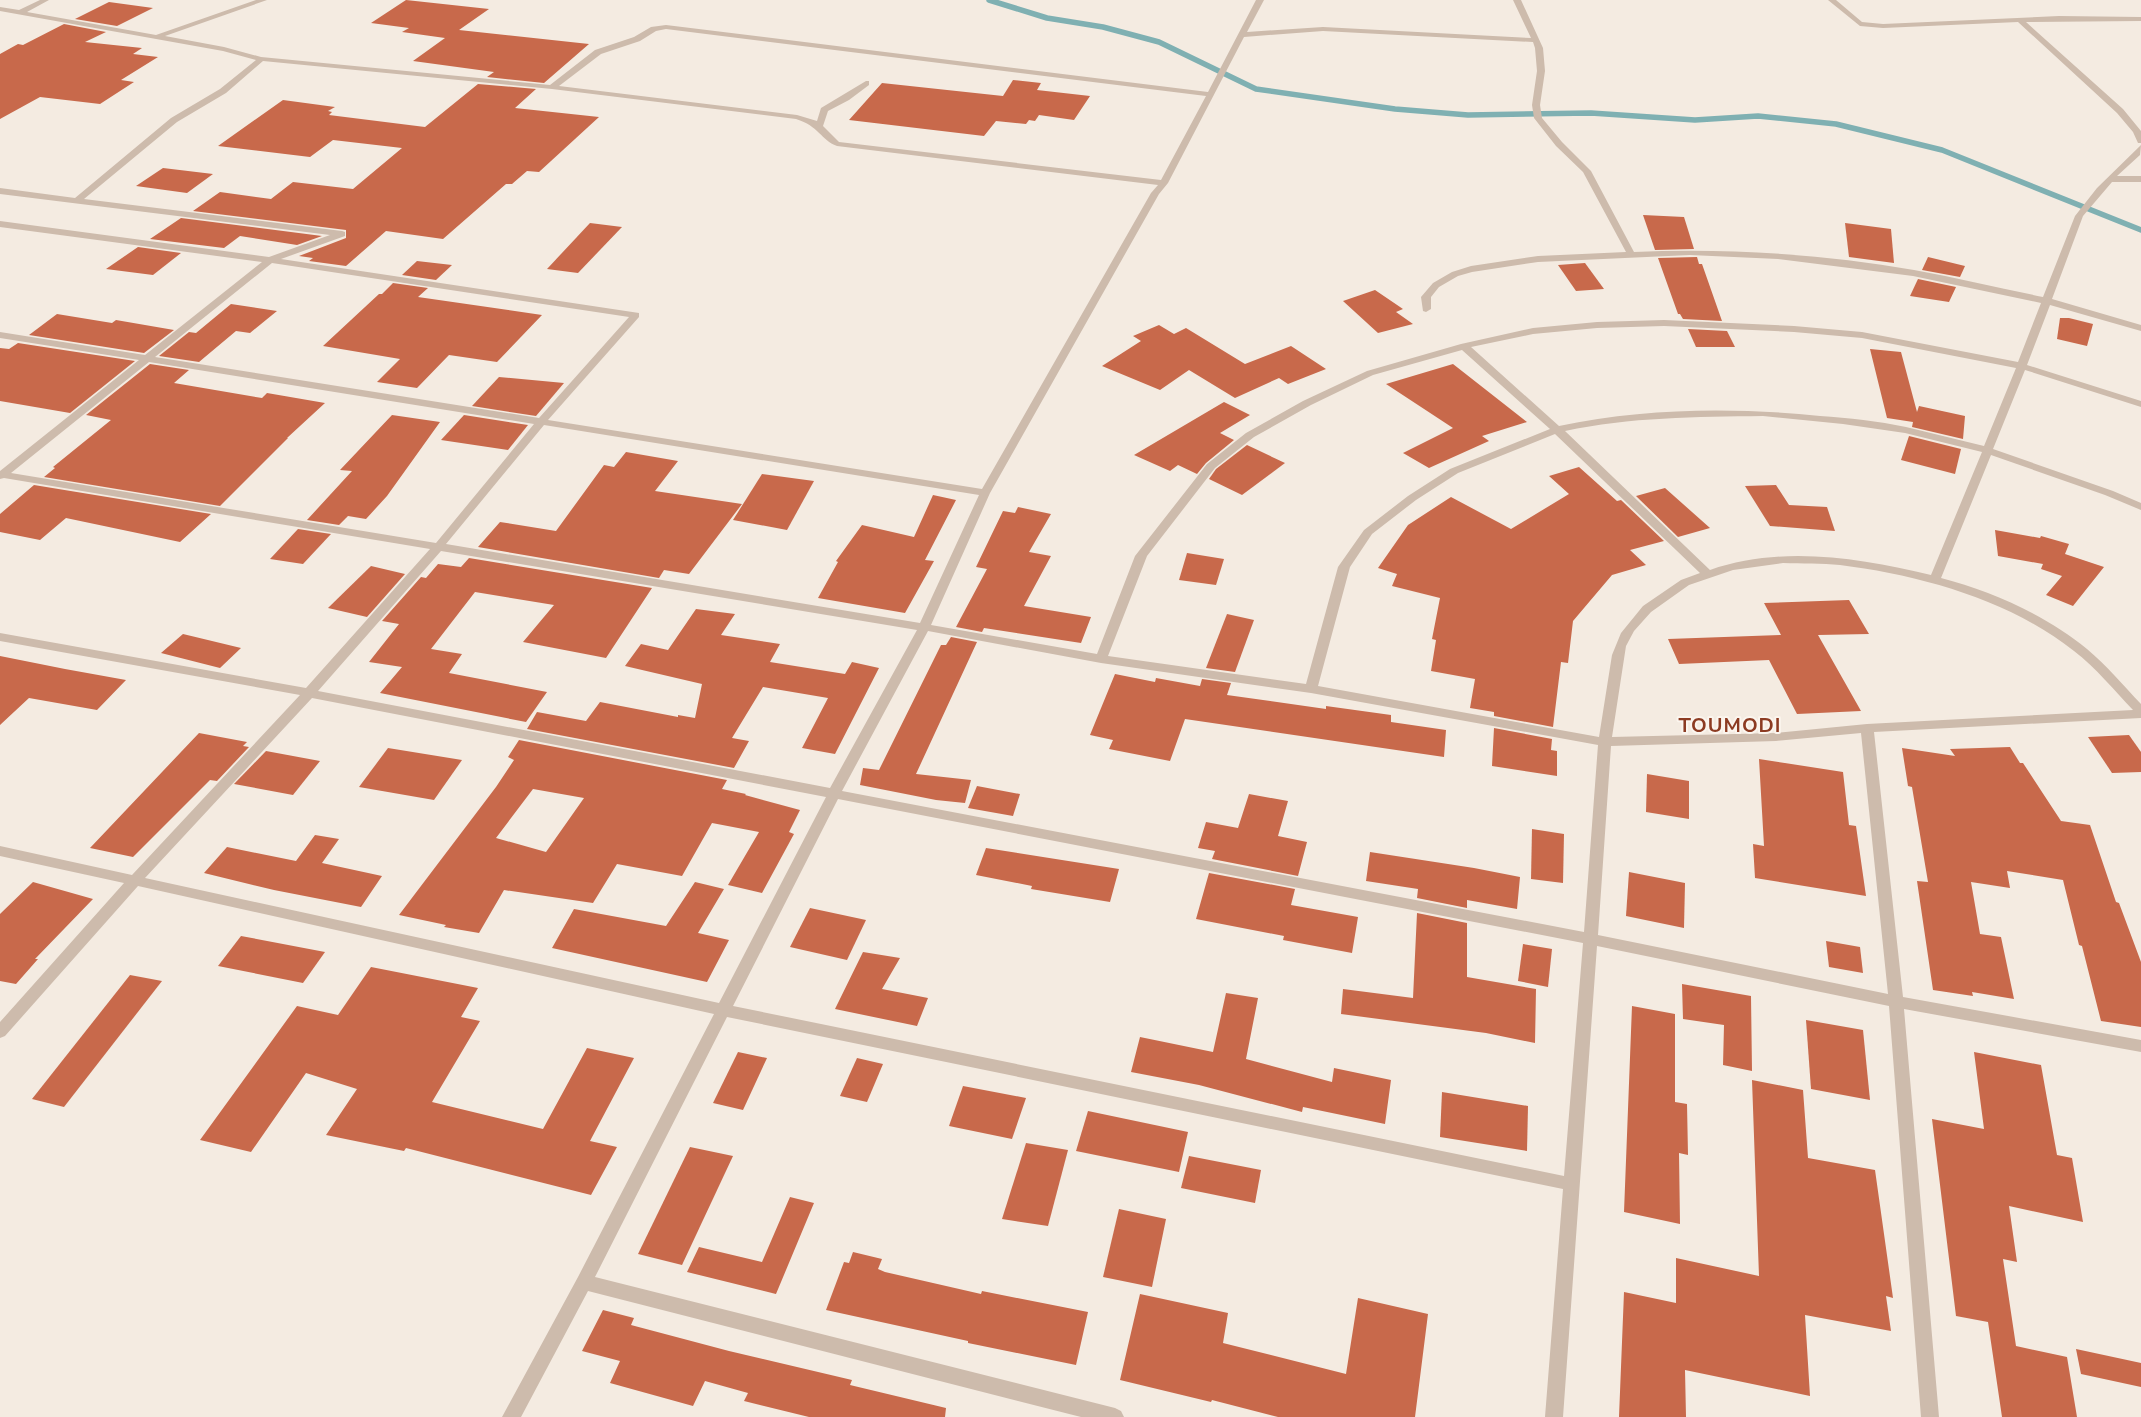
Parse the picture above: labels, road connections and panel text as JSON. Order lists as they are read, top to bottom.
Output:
{
  "districts": ["TOUMODI"]
}
